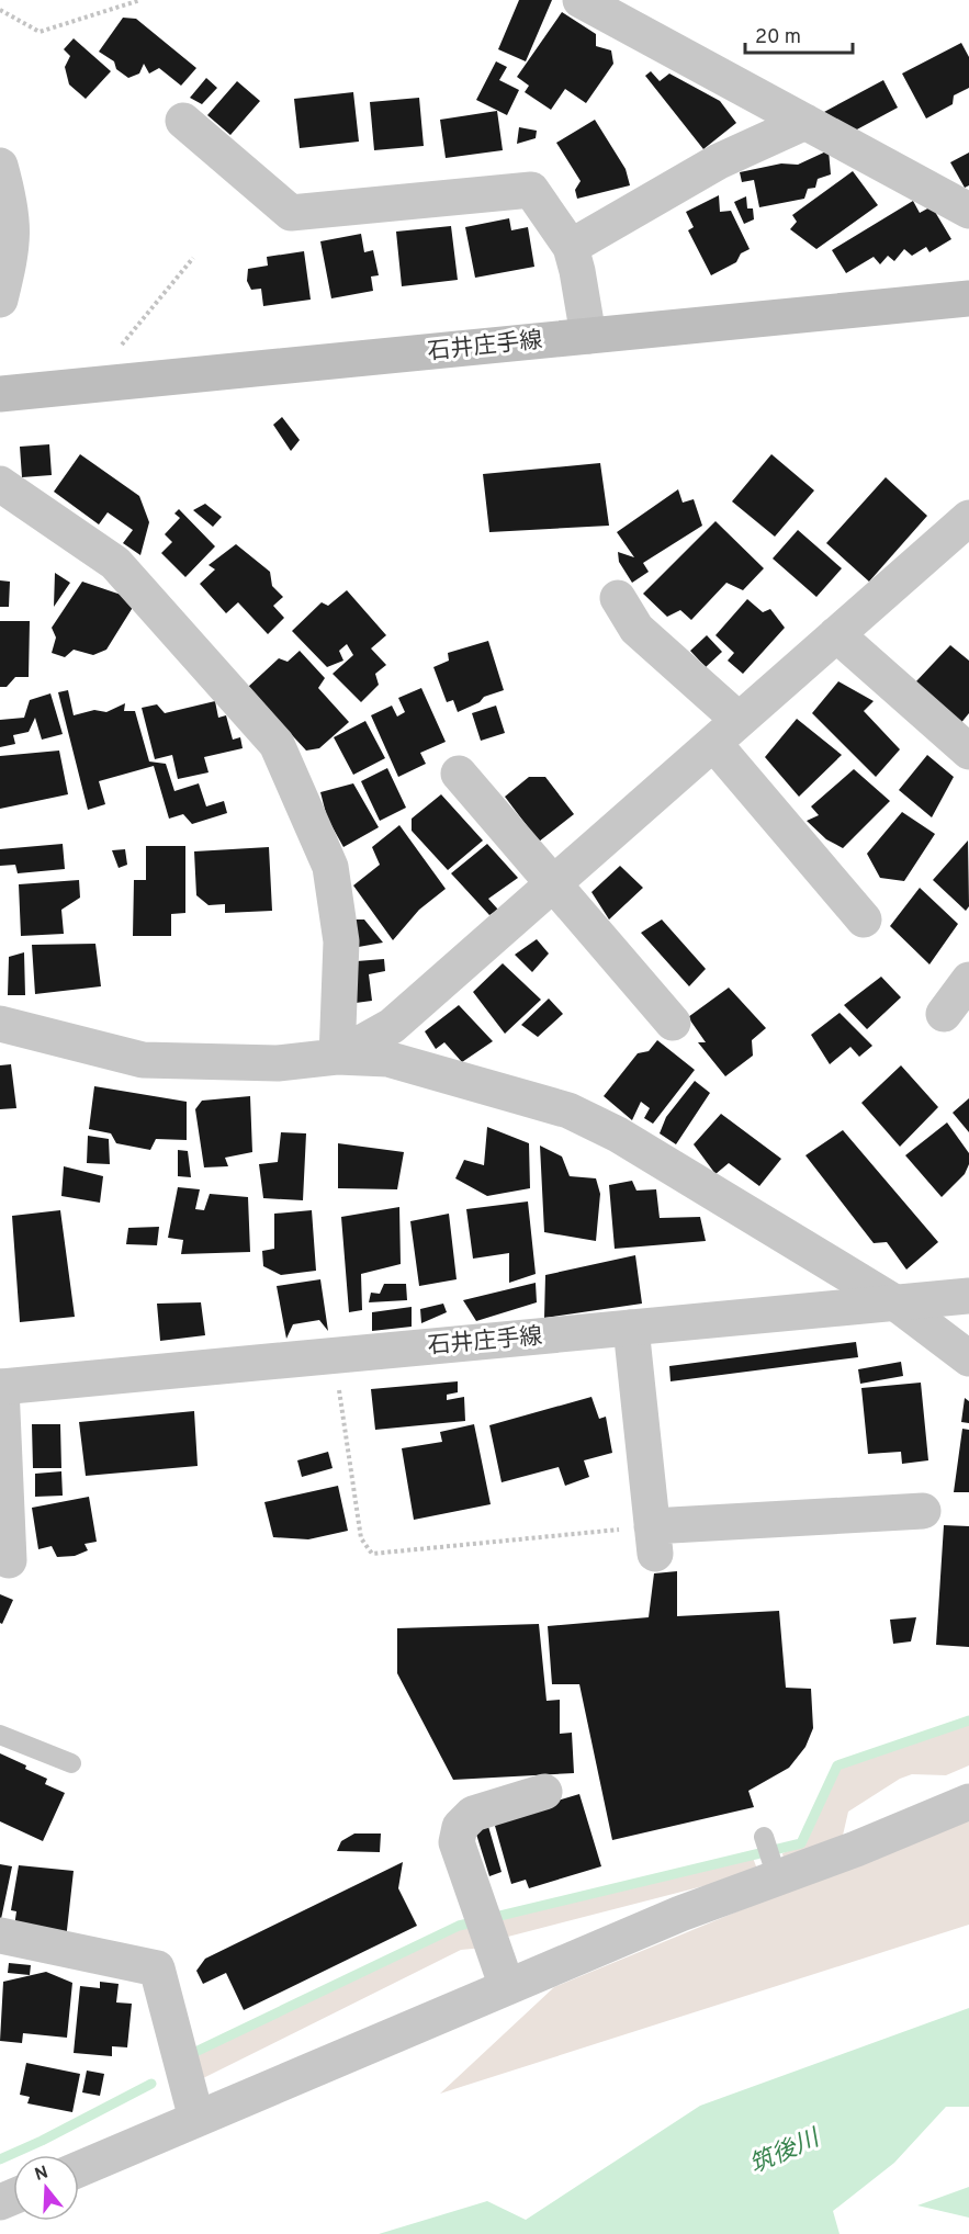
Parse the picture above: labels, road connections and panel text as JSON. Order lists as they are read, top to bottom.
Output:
{
  "streets": {
    "main road": ["石井庄手線"]
  },
  "water": ["筑後川"],
  "scale_bar": "20 m",
  "north": "top"
}
